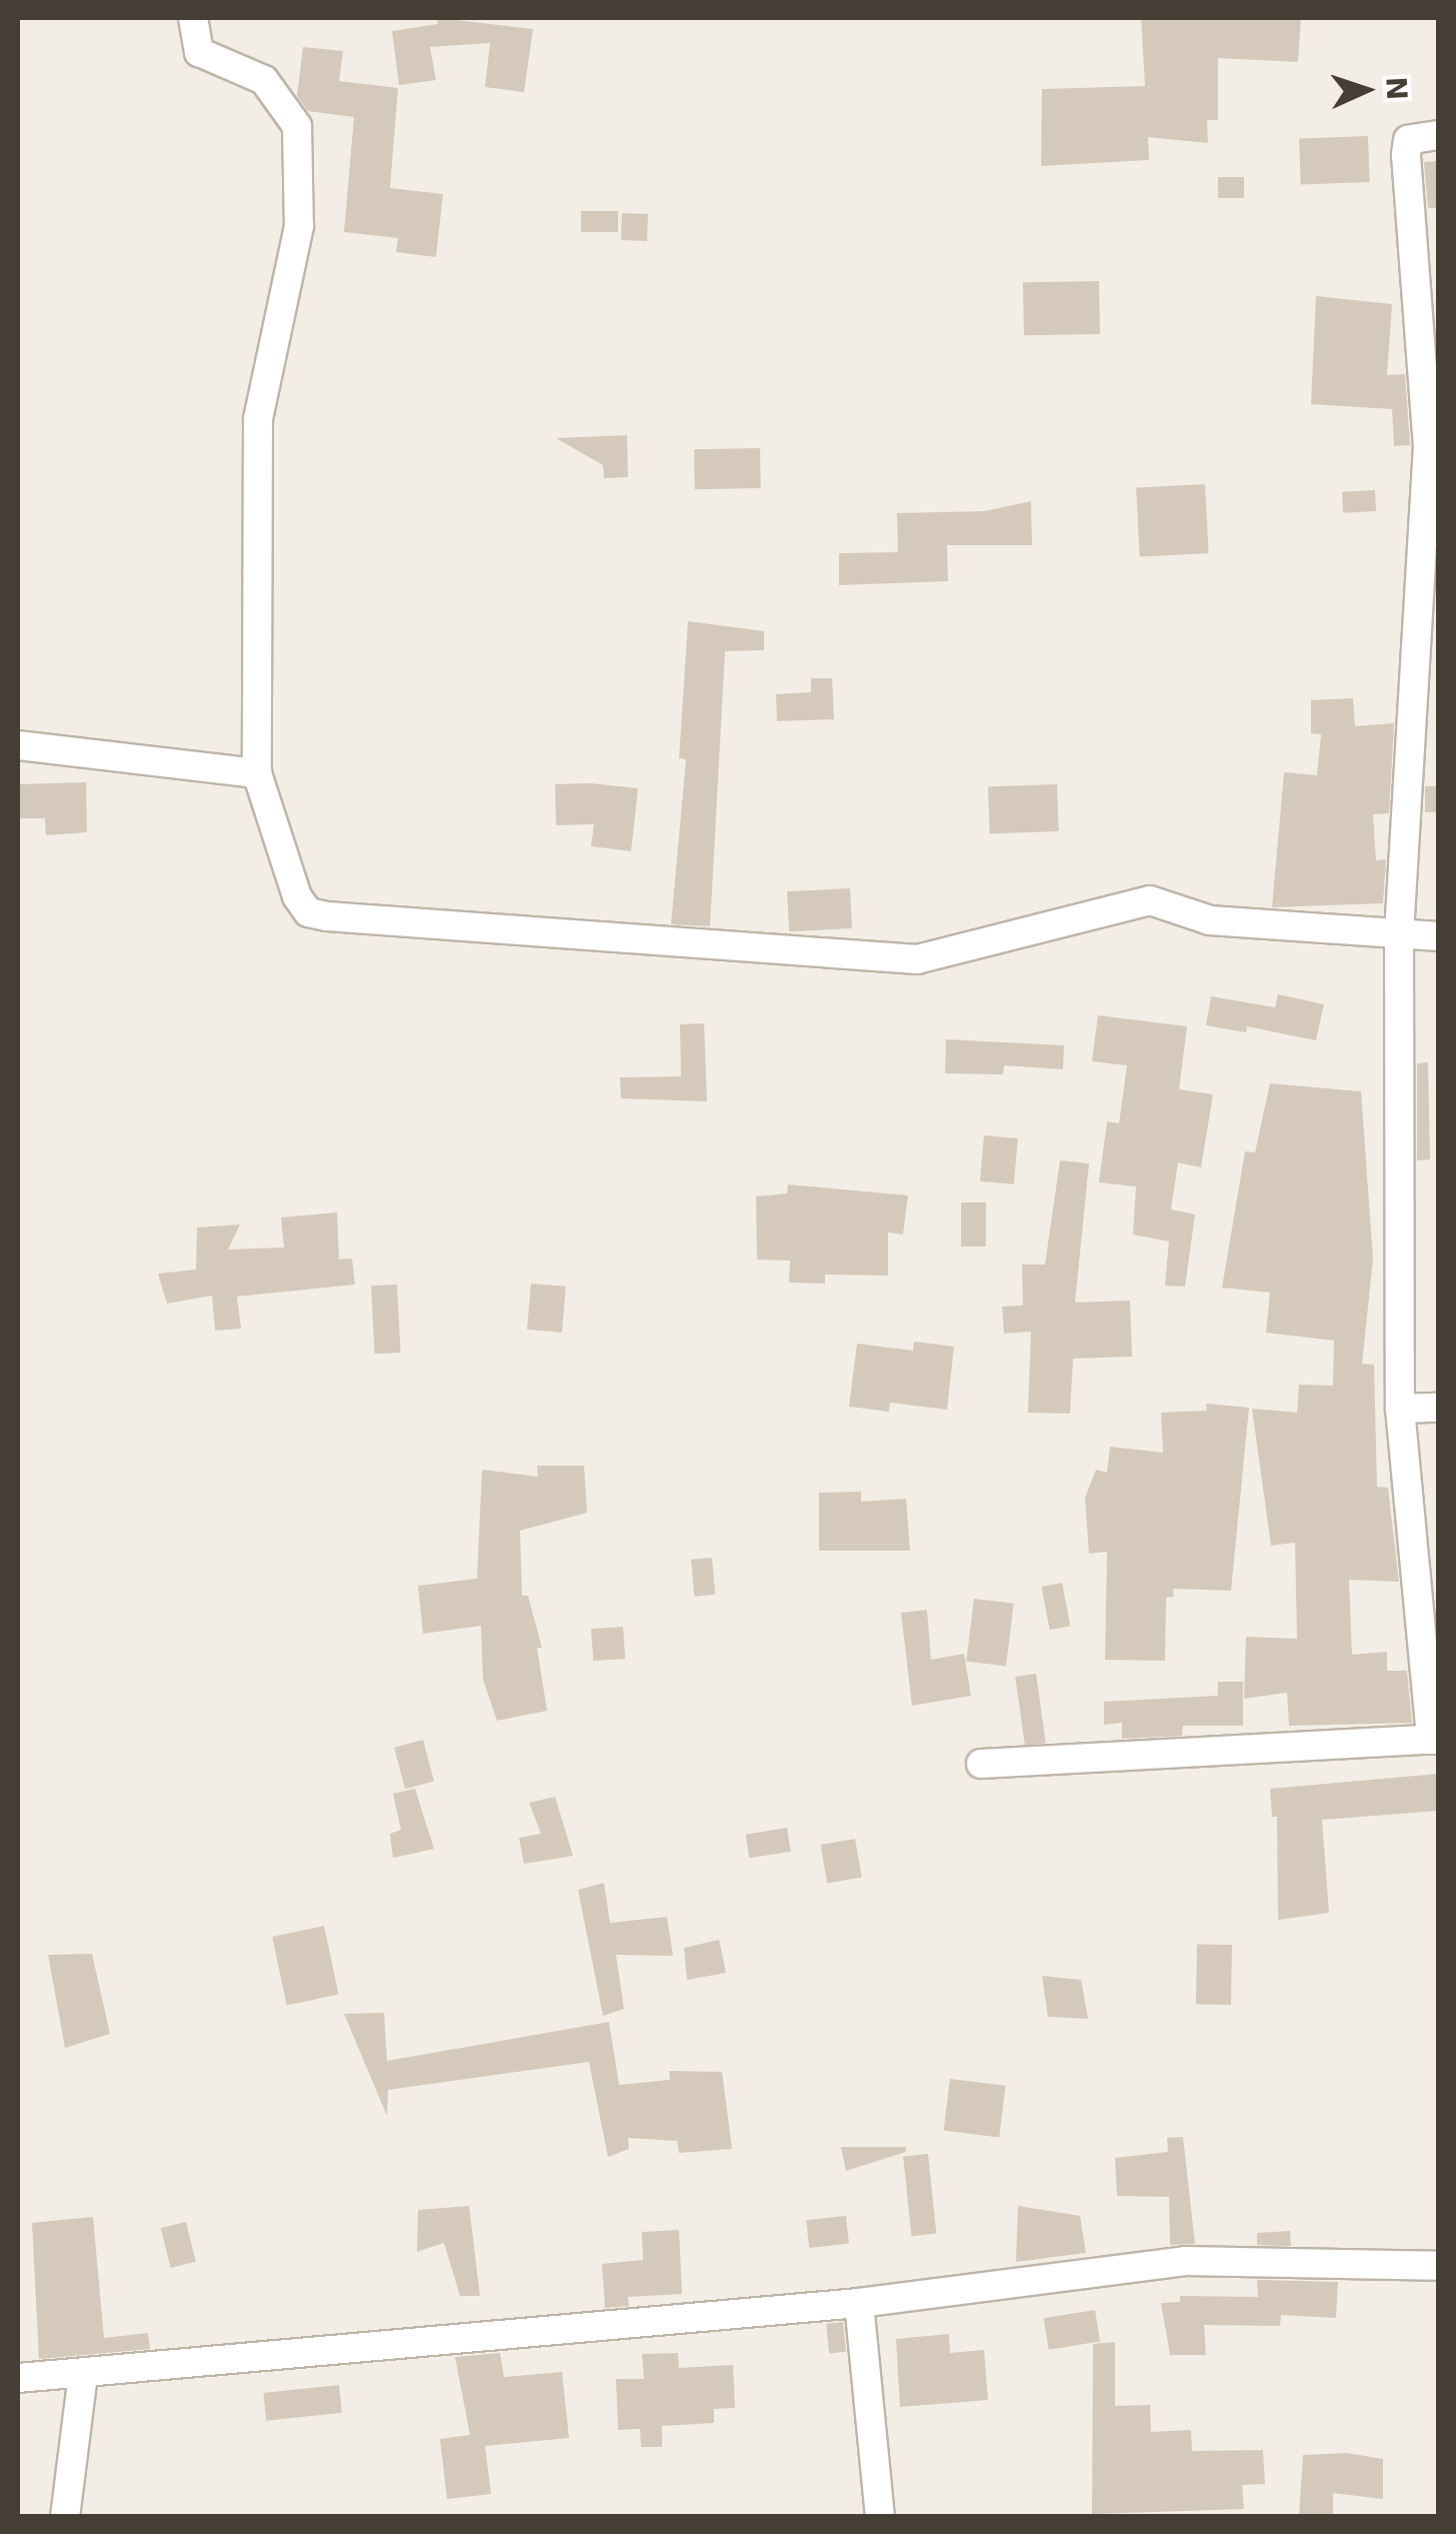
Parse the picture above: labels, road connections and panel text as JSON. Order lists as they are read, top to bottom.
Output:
{
  "north": "right"
}
